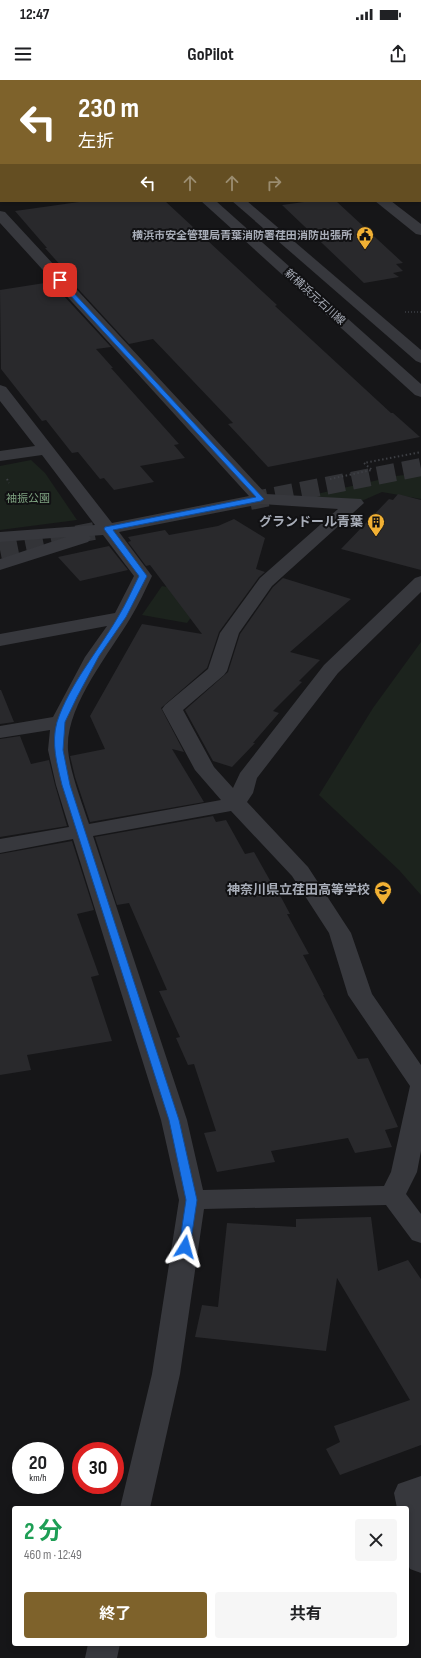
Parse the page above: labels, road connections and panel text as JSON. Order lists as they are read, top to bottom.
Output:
{
  "streets": {
    "street": ["新横浜元石川線"]
  },
  "parks": ["袖振公園"],
  "places": {
    "public building": ["横浜市安全管理局青葉消防署荏田消防出張所"],
    "building": ["グランドール青葉"],
    "school or university": ["神奈川県立荏田高等学校"]
  },
  "page": {
    "status": "12:47",
    "header": "GoPilot",
    "turn": ["230 m", "左折"],
    "speed": "20 km/h",
    "limit": "30",
    "heading": ["2 分", "460 m · 12:49"],
    "buttons": ["終了", "共有"]
  }
}
